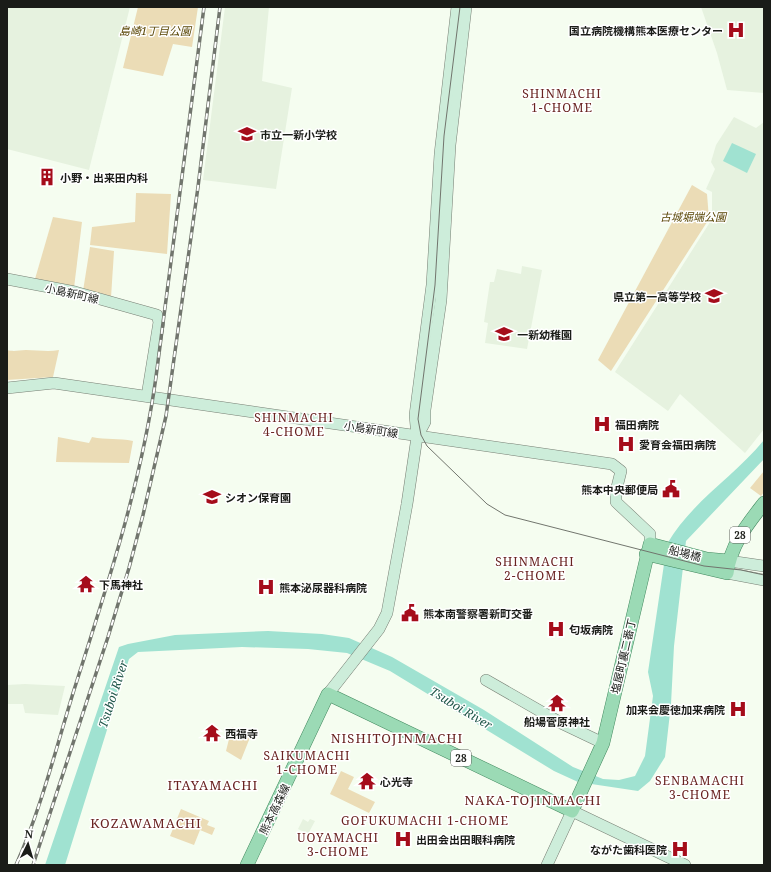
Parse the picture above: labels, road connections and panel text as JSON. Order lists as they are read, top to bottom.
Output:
{
  "streets": {
    "main road": [
      "28",
      "船場橋",
      "塩屋町裏二番丁",
      "熊本高森線"
    ],
    "street": ["小島新町線"]
  },
  "crossings": [
    ["小島新町線", "船場橋"],
    ["小島新町線", "塩屋町裏二番丁"],
    ["28", "船場橋"],
    ["28", "塩屋町裏二番丁"],
    ["28", "熊本高森線"],
    ["船場橋", "塩屋町裏二番丁"]
  ],
  "districts": [
    "SHINMACHI 1-CHOME",
    "SHINMACHI 4-CHOME",
    "SHINMACHI 2-CHOME",
    "NISHITOJINMACHI",
    "SAIKUMACHI 1-CHOME",
    "SENBAMACHI 3-CHOME",
    "ITAYAMACHI",
    "NAKA-TOJINMACHI",
    "GOFUKUMACHI 1-CHOME",
    "KOZAWAMACHI",
    "UOYAMACHI 3-CHOME"
  ],
  "water": ["Tsuboi River"],
  "parks": ["島崎1丁目公園", "古城堀端公園"],
  "places": {
    "hospital": [
      "国立病院機構熊本医療センター",
      "福田病院",
      "愛育会福田病院",
      "熊本泌尿器科病院",
      "匂坂病院",
      "加来会慶徳加来病院",
      "出田会出田眼科病院",
      "ながた歯科医院"
    ],
    "school or university": [
      "市立一新小学校",
      "県立第一高等学校",
      "一新幼稚園",
      "シオン保育園"
    ],
    "building": ["小野・出来田内科"],
    "public building": ["熊本中央郵便局", "熊本南警察署新町交番"],
    "temple": [
      "下馬神社",
      "船場菅原神社",
      "西福寺",
      "心光寺"
    ]
  },
  "north": "top"
}
